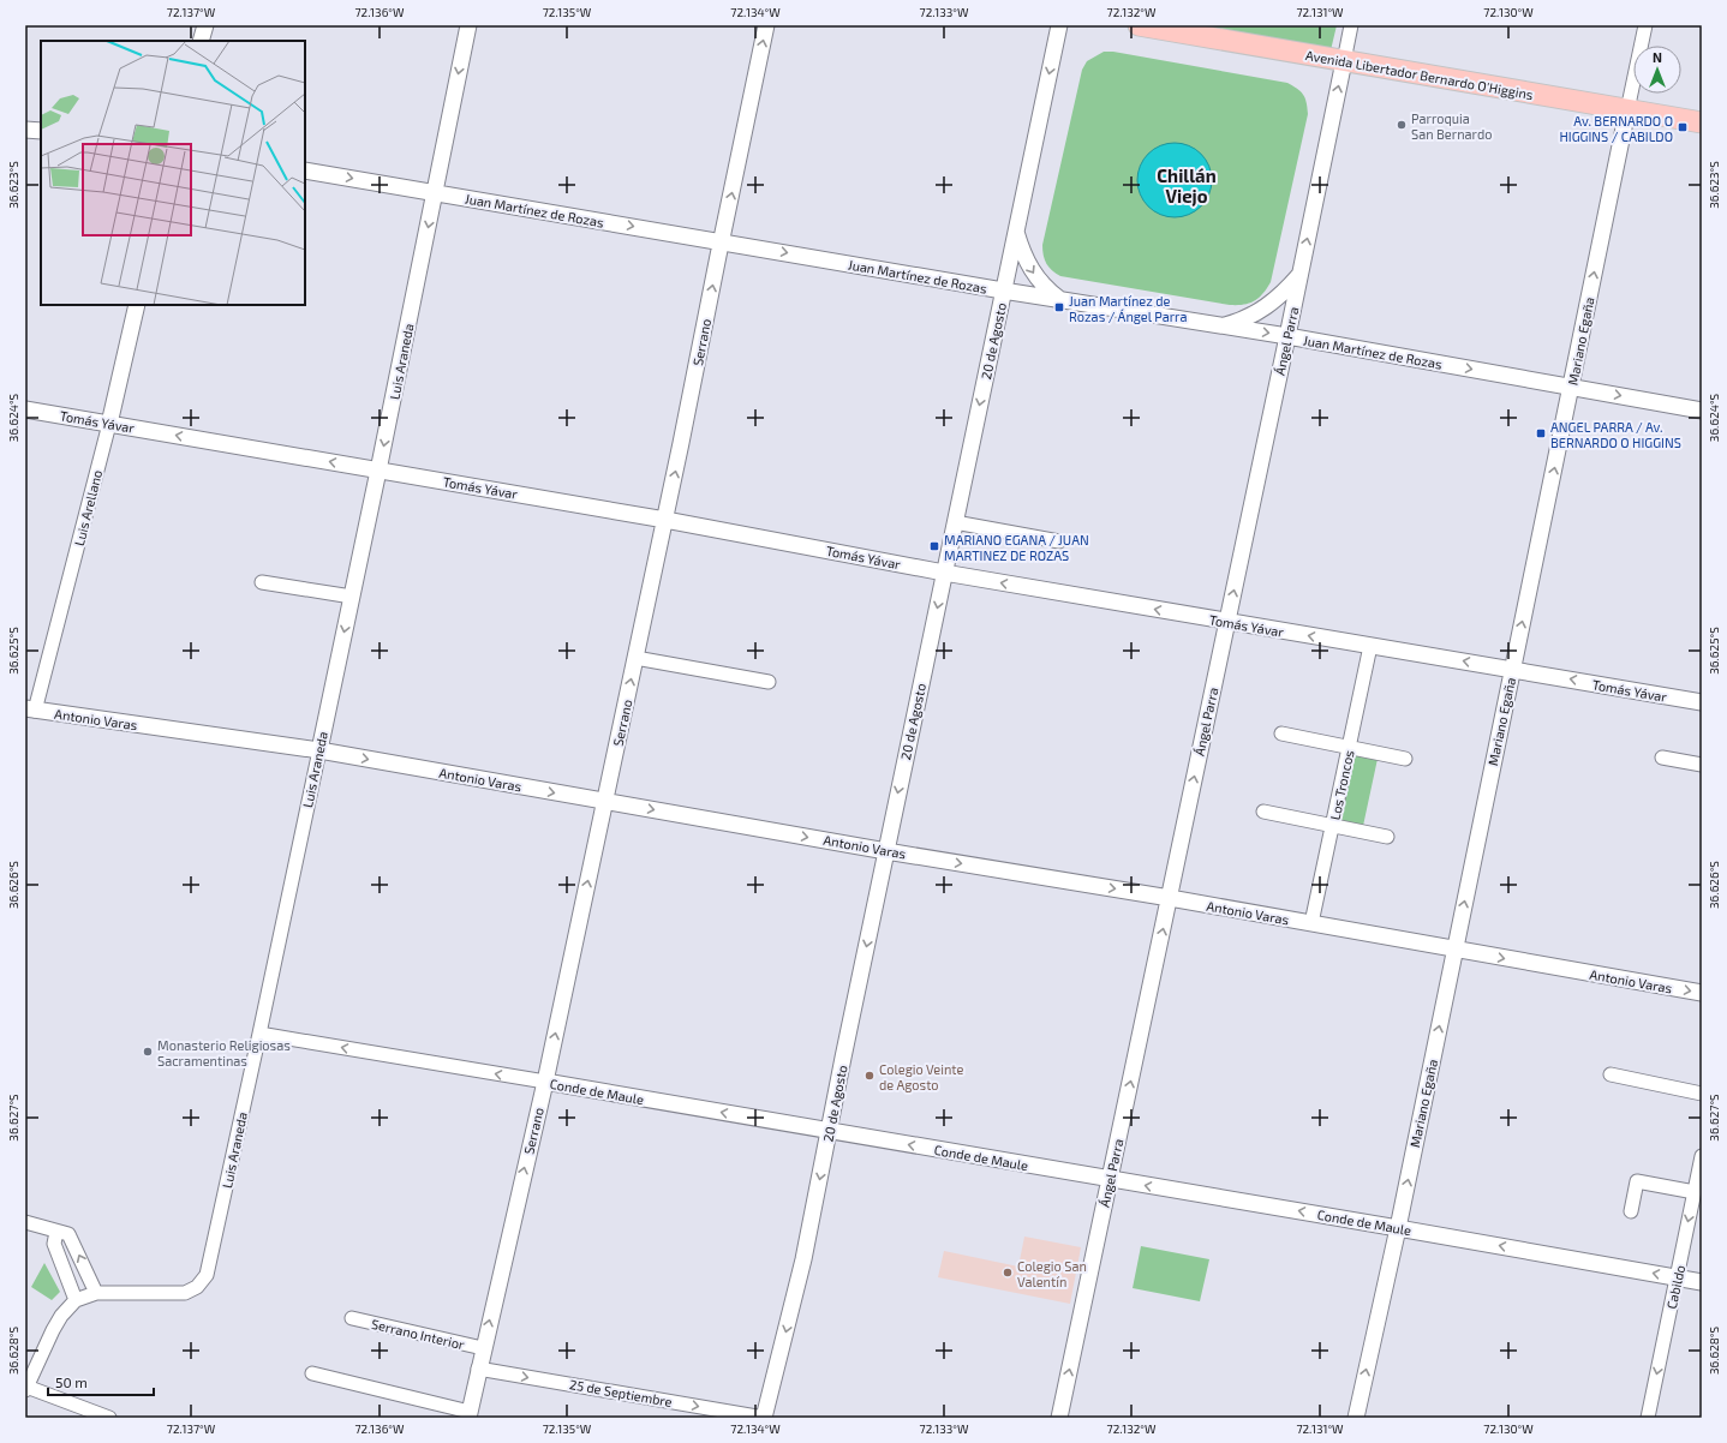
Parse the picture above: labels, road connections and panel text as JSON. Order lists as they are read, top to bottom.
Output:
{
  "streets": {
    "main road": ["Avenida Libertador Bernardo O'Higgins"],
    "street": [
      "Juan Martínez de Rozas",
      "20 de Agosto",
      "Ángel Parra",
      "Mariano Egaña",
      "Serrano",
      "Luis Araneda",
      "Tomás Yávar",
      "Luis Arellano",
      "Antonio Varas",
      "Los Troncos",
      "Conde de Maule",
      "Cabildo",
      "Serrano Interior",
      "25 de Septiembre"
    ]
  },
  "crossings": [
    ["Avenida Libertador Bernardo O'Higgins", "Ángel Parra"],
    ["Avenida Libertador Bernardo O'Higgins", "Mariano Egaña"],
    ["Juan Martínez de Rozas", "20 de Agosto"],
    ["Juan Martínez de Rozas", "Ángel Parra"],
    ["Juan Martínez de Rozas", "Mariano Egaña"],
    ["Juan Martínez de Rozas", "Serrano"],
    ["Juan Martínez de Rozas", "Luis Araneda"],
    ["20 de Agosto", "Tomás Yávar"],
    ["20 de Agosto", "Antonio Varas"],
    ["20 de Agosto", "Conde de Maule"],
    ["20 de Agosto", "25 de Septiembre"],
    ["Ángel Parra", "Tomás Yávar"],
    ["Ángel Parra", "Antonio Varas"],
    ["Ángel Parra", "Conde de Maule"],
    ["Mariano Egaña", "Tomás Yávar"],
    ["Mariano Egaña", "Antonio Varas"],
    ["Mariano Egaña", "Conde de Maule"],
    ["Serrano", "Tomás Yávar"],
    ["Serrano", "Antonio Varas"],
    ["Serrano", "Conde de Maule"],
    ["Serrano", "Serrano Interior"],
    ["Serrano", "25 de Septiembre"],
    ["Luis Araneda", "Tomás Yávar"],
    ["Luis Araneda", "Antonio Varas"],
    ["Luis Araneda", "Conde de Maule"],
    ["Tomás Yávar", "Luis Arellano"],
    ["Tomás Yávar", "Los Troncos"],
    ["Luis Arellano", "Antonio Varas"],
    ["Antonio Varas", "Los Troncos"],
    ["Conde de Maule", "Cabildo"]
  ],
  "one_way": [
    "Juan Martínez de Rozas",
    "20 de Agosto",
    "Ángel Parra",
    "Mariano Egaña",
    "Serrano",
    "Luis Araneda",
    "Antonio Varas",
    "Conde de Maule",
    "Cabildo",
    "25 de Septiembre"
  ],
  "districts": ["Chillán Viejo"],
  "places": {
    "other": [
      "Parroquia San Bernardo",
      "Monasterio Religiosas Sacramentinas",
      "Colegio Veinte de Agosto",
      "Colegio San Valentín"
    ],
    "transit": [
      "Av. BERNARDO O HIGGINS / CABILDO",
      "Juan Martínez de Rozas / Ángel Parra",
      "ANGEL PARRA / Av. BERNARDO O HIGGINS",
      "MARIANO EGANA / JUAN MARTINEZ DE ROZAS"
    ]
  },
  "scale_bar": "50 m",
  "north": "top",
  "coordinates": [
    "72.137°W",
    "72.136°W",
    "72.135°W",
    "72.134°W",
    "72.133°W",
    "72.132°W",
    "72.131°W",
    "72.130°W",
    "36.623°S",
    "36.624°S",
    "36.625°S",
    "36.626°S",
    "36.627°S",
    "36.628°S"
  ]
}
